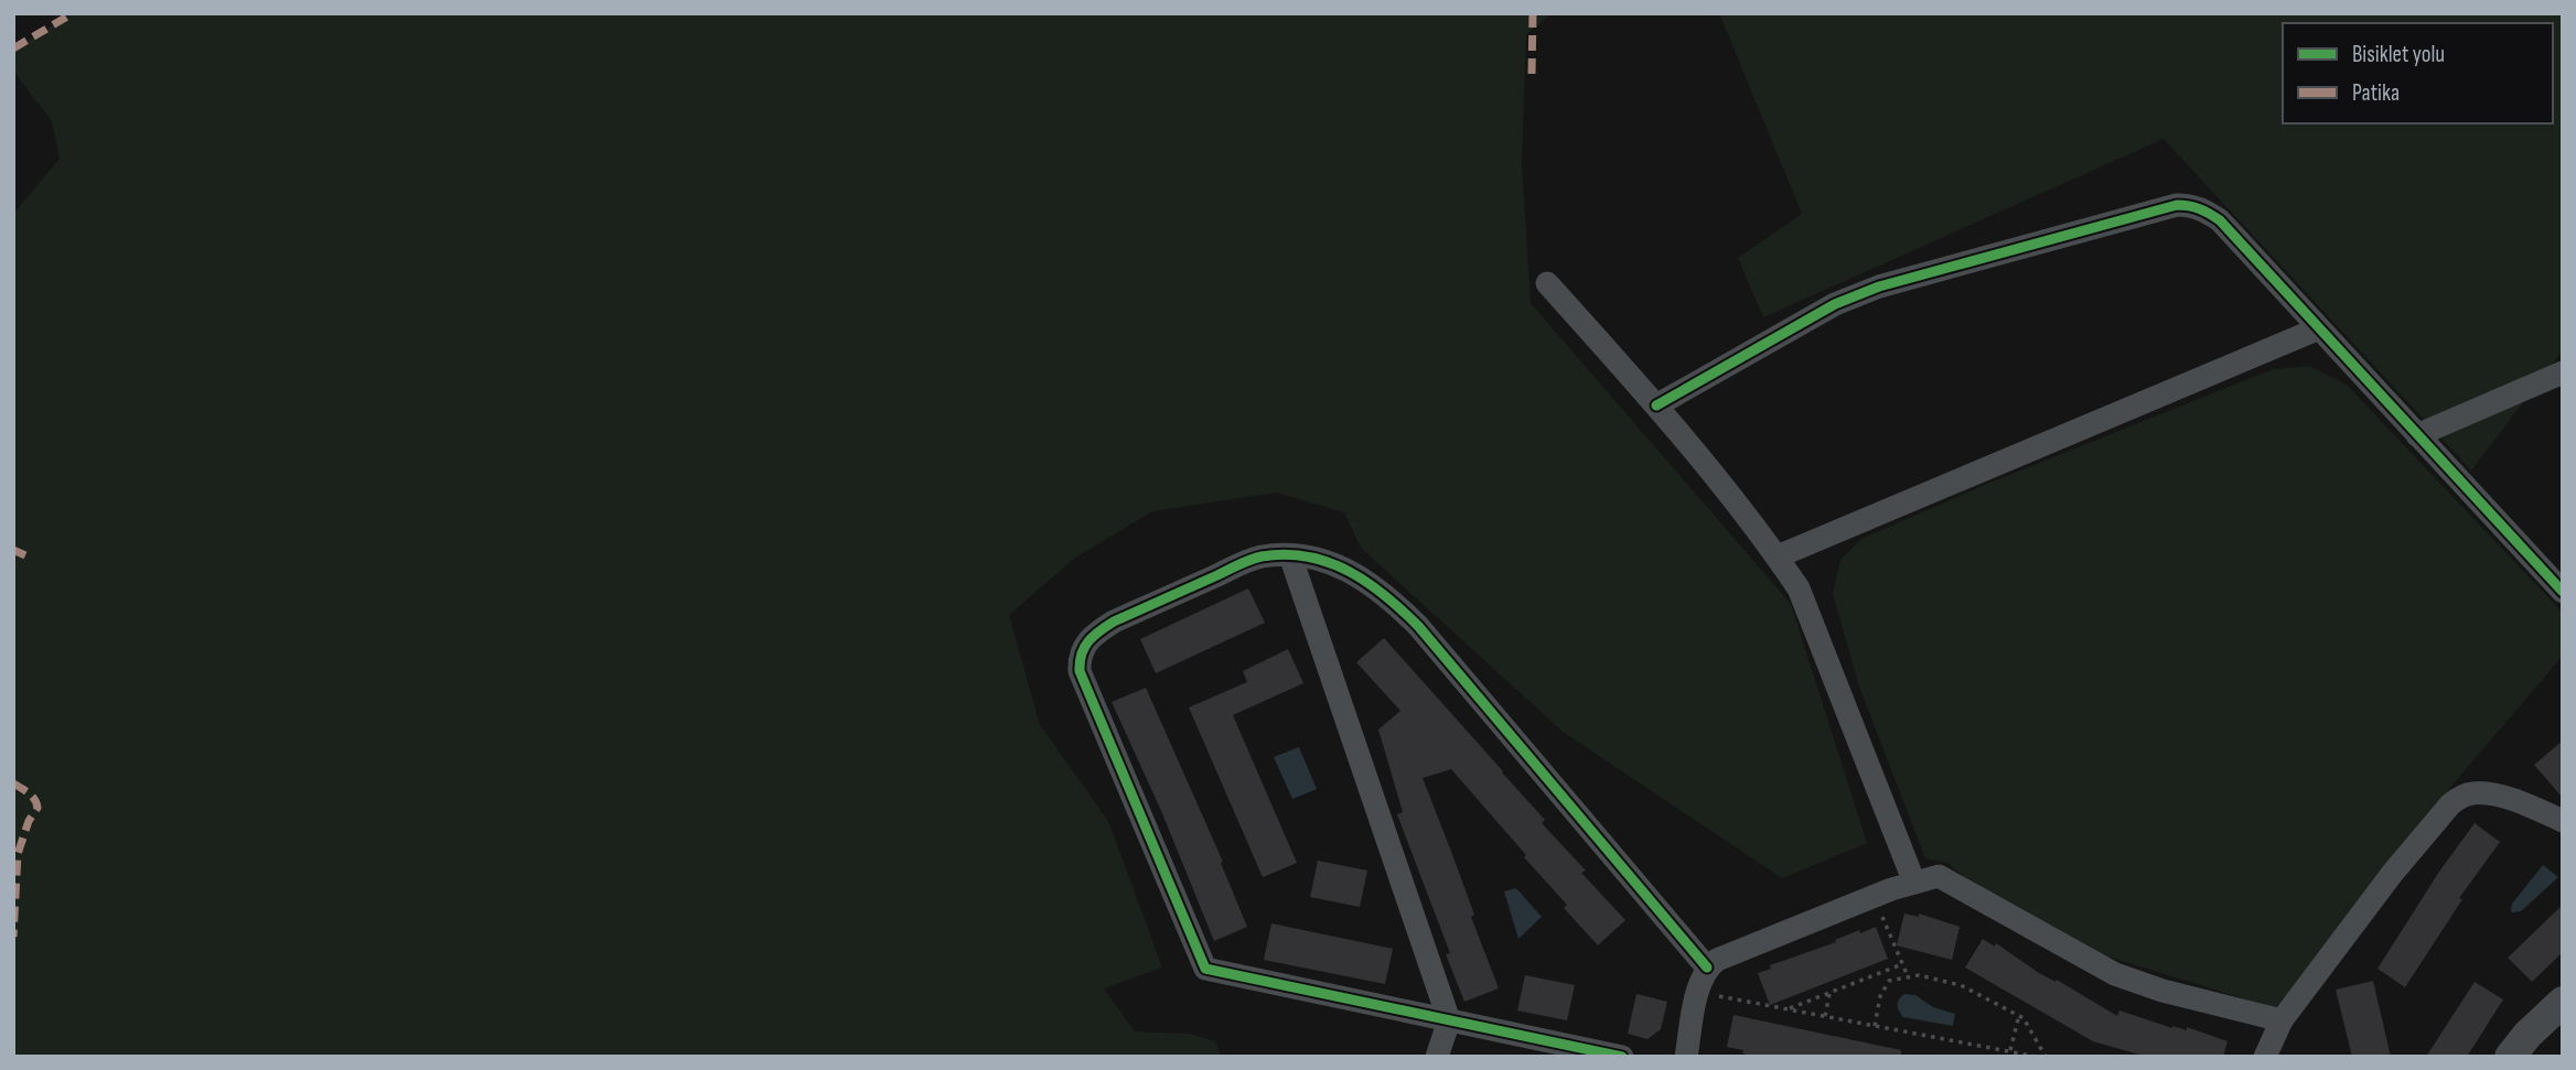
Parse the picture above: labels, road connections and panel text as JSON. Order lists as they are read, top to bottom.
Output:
{
  "legend": ["Bisiklet yolu", "Patika"]
}
